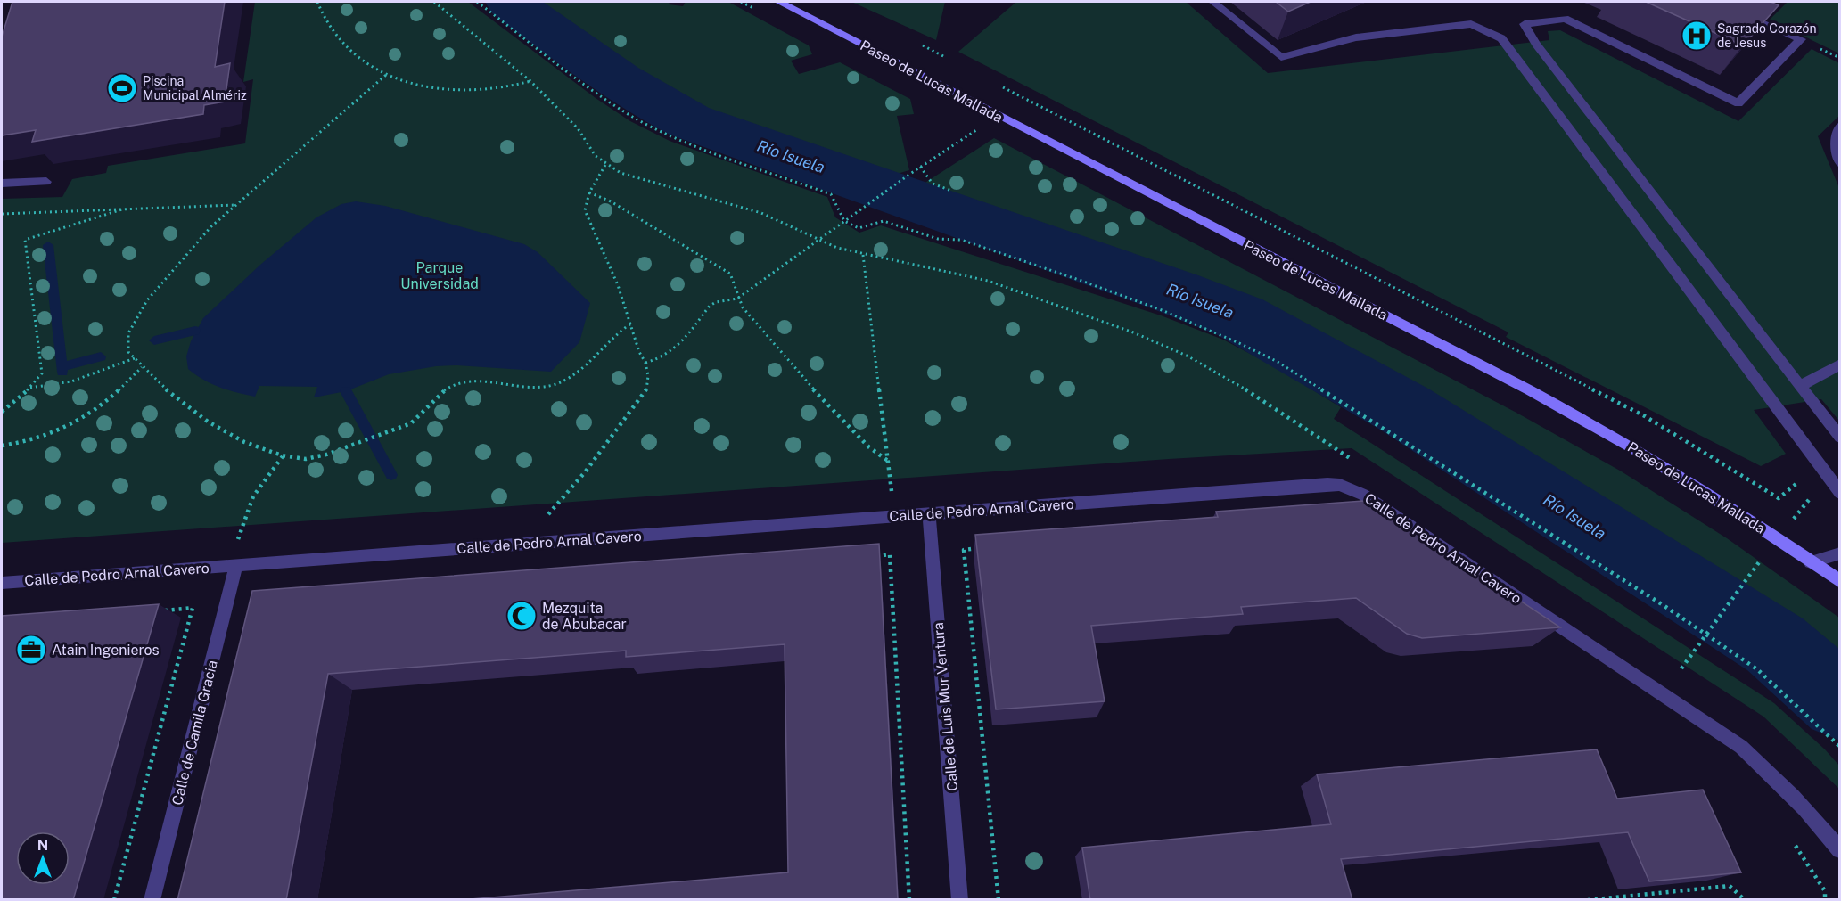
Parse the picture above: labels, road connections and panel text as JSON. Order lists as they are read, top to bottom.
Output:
{
  "streets": {
    "main road": ["Paseo de Lucas Mallada"],
    "street": ["Calle de Pedro Arnal Cavero", "Calle de Luis Mur Ventura", "Calle de Camila Gracia"]
  },
  "crossings": [
    ["Calle de Pedro Arnal Cavero", "Calle de Luis Mur Ventura"],
    ["Calle de Pedro Arnal Cavero", "Calle de Camila Gracia"]
  ],
  "water": ["Río Isuela"],
  "parks": ["Parque Universidad"],
  "places": {
    "hospital": ["Sagrado Corazón de Jesus"],
    "sports": ["Piscina Municipal Almériz"],
    "mosque": ["Mezquita de Abubacar"],
    "office": ["Atain Ingenieros"]
  },
  "north": "top"
}
